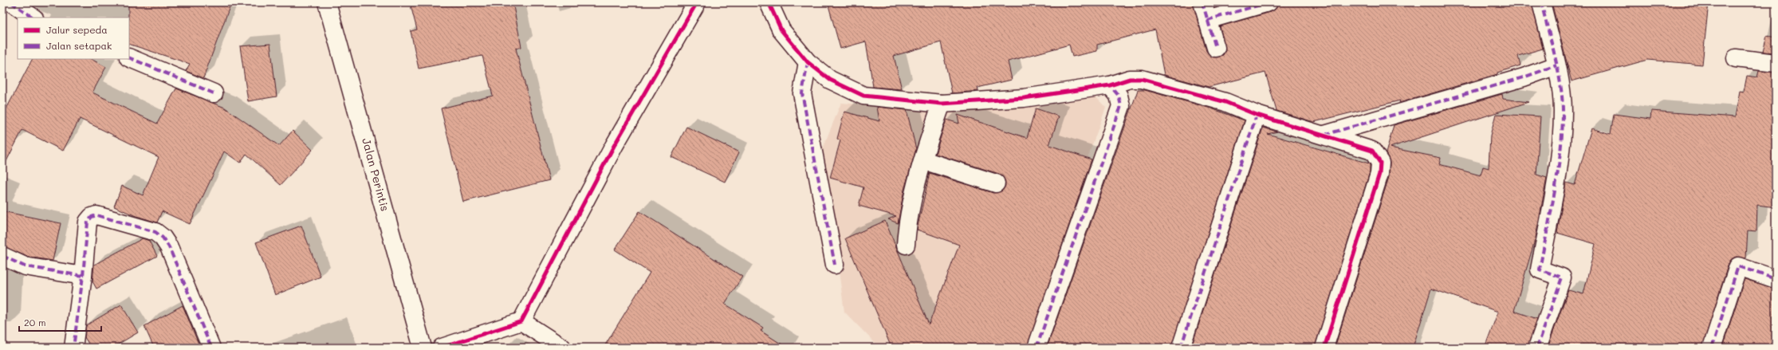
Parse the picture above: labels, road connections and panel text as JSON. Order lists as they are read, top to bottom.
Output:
{
  "streets": {
    "street": ["Jalan Perintis"]
  },
  "legend": ["Jalur sepeda", "Jalan setapak"],
  "scale_bar": "20 m"
}
